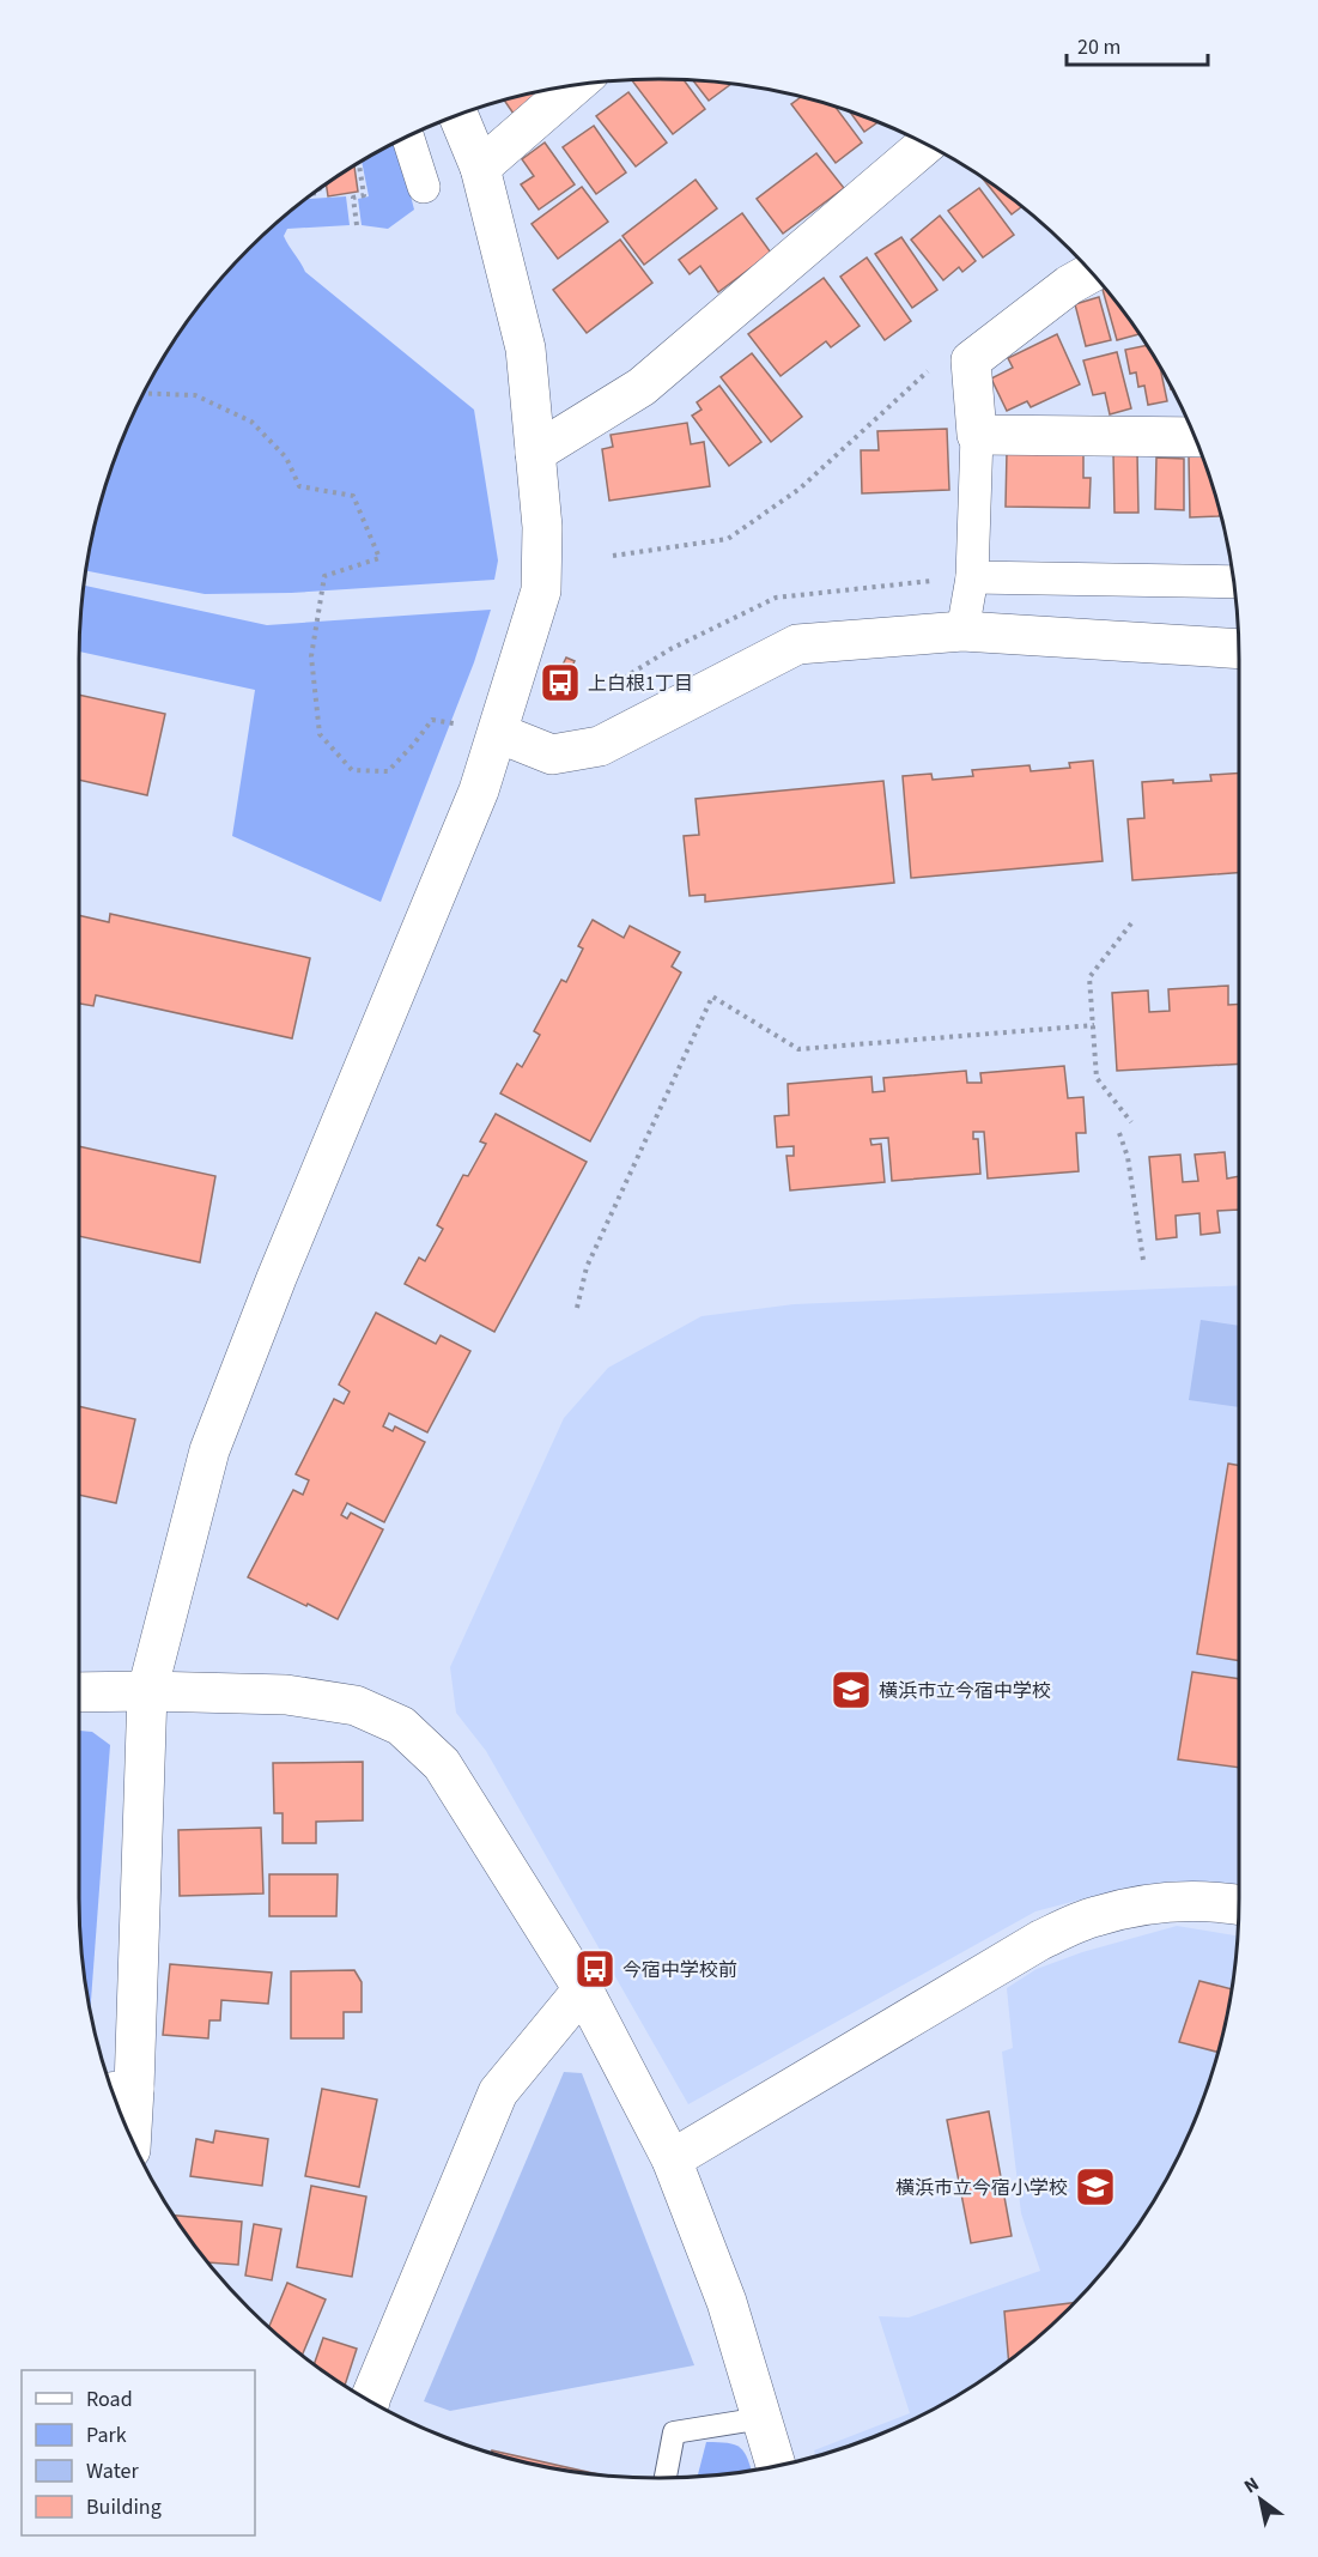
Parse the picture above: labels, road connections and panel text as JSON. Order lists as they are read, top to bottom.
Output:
{
  "places": {
    "bus stop": ["上白根1丁目", "今宿中学校前"],
    "school or university": ["横浜市立今宿中学校", "横浜市立今宿小学校"]
  },
  "legend": [
    "Road",
    "Park",
    "Water",
    "Building"
  ],
  "scale_bar": "20 m",
  "north": "top left"
}
